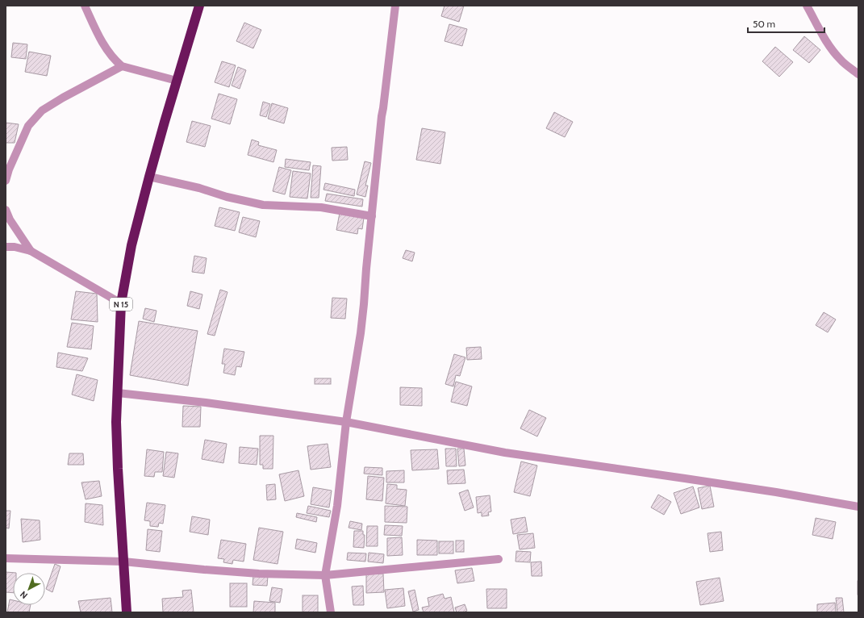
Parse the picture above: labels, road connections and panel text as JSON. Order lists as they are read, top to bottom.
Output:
{
  "streets": {
    "highway": ["N 15"]
  },
  "scale_bar": "50 m",
  "north": "bottom left"
}
